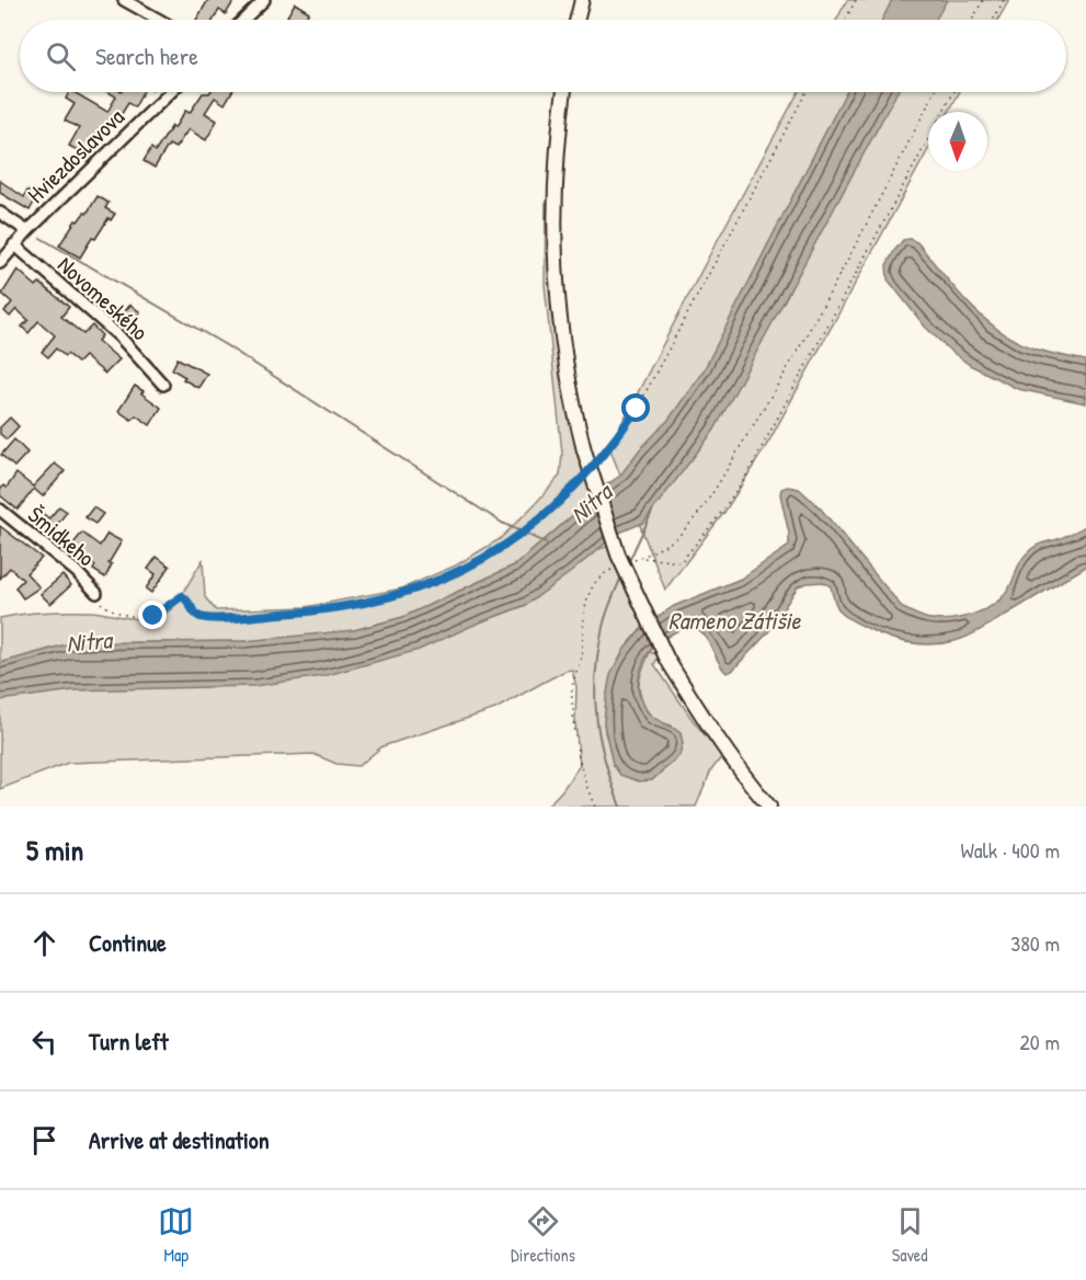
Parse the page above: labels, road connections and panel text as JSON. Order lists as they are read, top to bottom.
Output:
{
  "streets": {
    "street": ["Hviezdoslavova", "Novomeského", "Šmidkeho"]
  },
  "crossings": [
    ["Hviezdoslavova", "Novomeského"]
  ],
  "water": ["Nitra", "Rameno Zátišie"],
  "north": "bottom",
  "page": {
    "search": "Search here",
    "heading": ["5 min", "Walk · 400 m"],
    "list": [
      ["Continue", "380 m"],
      ["Turn left", "20 m"],
      "Arrive at destination"
    ],
    "nav": ["Map", "Directions", "Saved"]
  }
}
